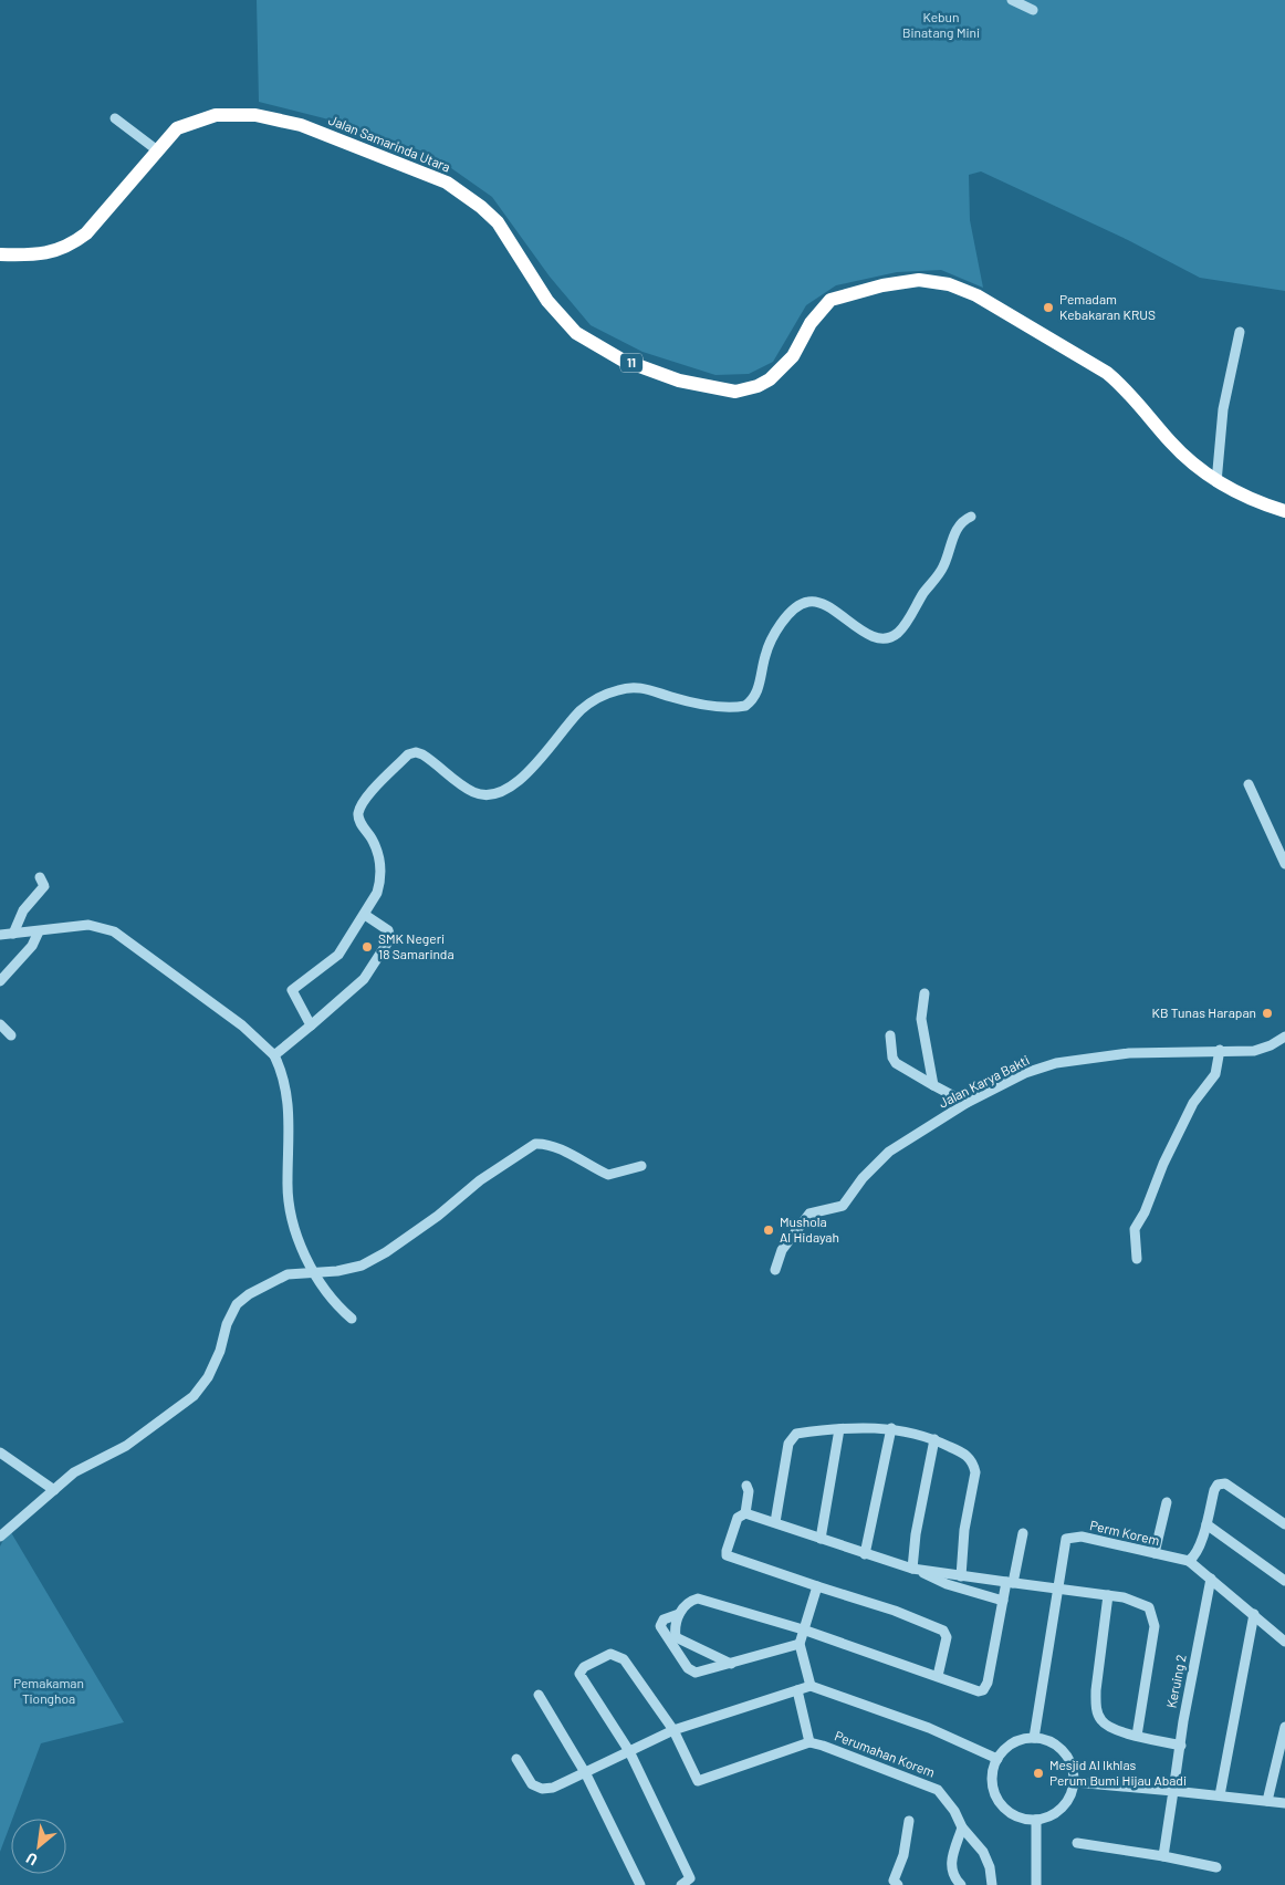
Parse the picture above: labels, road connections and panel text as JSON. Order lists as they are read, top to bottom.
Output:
{
  "streets": {
    "highway": ["Jalan Samarinda Utara", "11"],
    "street": [
      "Jalan Karya Bakti",
      "Perm Korem",
      "Keruing 2",
      "Perumahan Korem"
    ]
  },
  "parks": ["Kebun Binatang Mini", "Pemakaman Tionghoa"],
  "places": [
    "Pemadam Kebakaran KRUS",
    "SMK Negeri 18 Samarinda",
    "KB Tunas Harapan",
    "Mushola Al Hidayah",
    "Mesjid Al Ikhlas Perum Bumi Hijau Abadi"
  ],
  "north": "bottom left"
}
